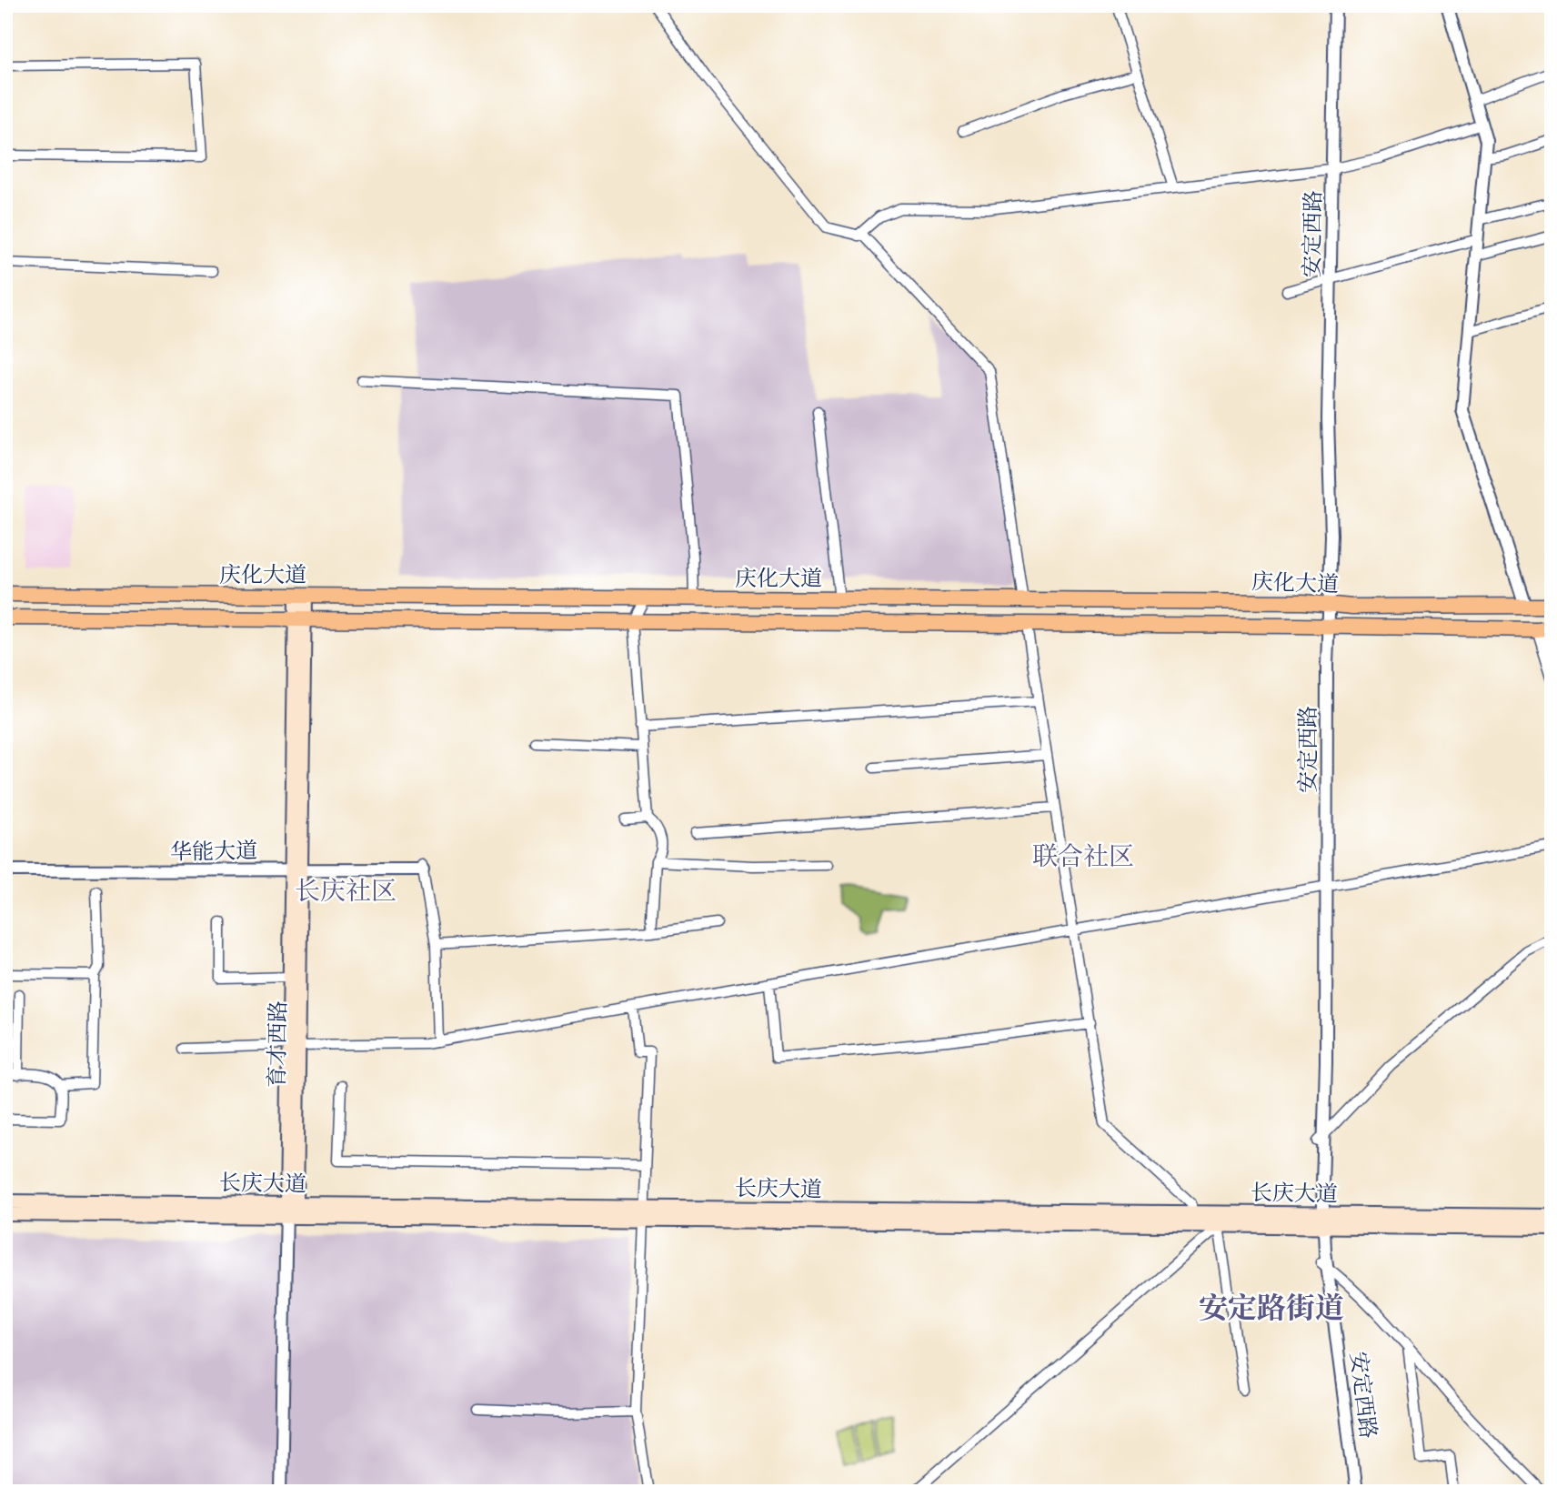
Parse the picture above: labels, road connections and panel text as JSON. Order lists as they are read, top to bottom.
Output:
{
  "streets": {
    "highway": ["庆化大道"],
    "main road": ["育才西路", "长庆大道"],
    "street": ["安定西路", "华能大道"]
  },
  "crossings": [
    ["安定西路", "庆化大道"],
    ["安定西路", "长庆大道"],
    ["庆化大道", "育才西路"],
    ["华能大道", "育才西路"],
    ["育才西路", "长庆大道"]
  ],
  "districts": ["联合社区", "长庆社区", "安定路街道"]
}
